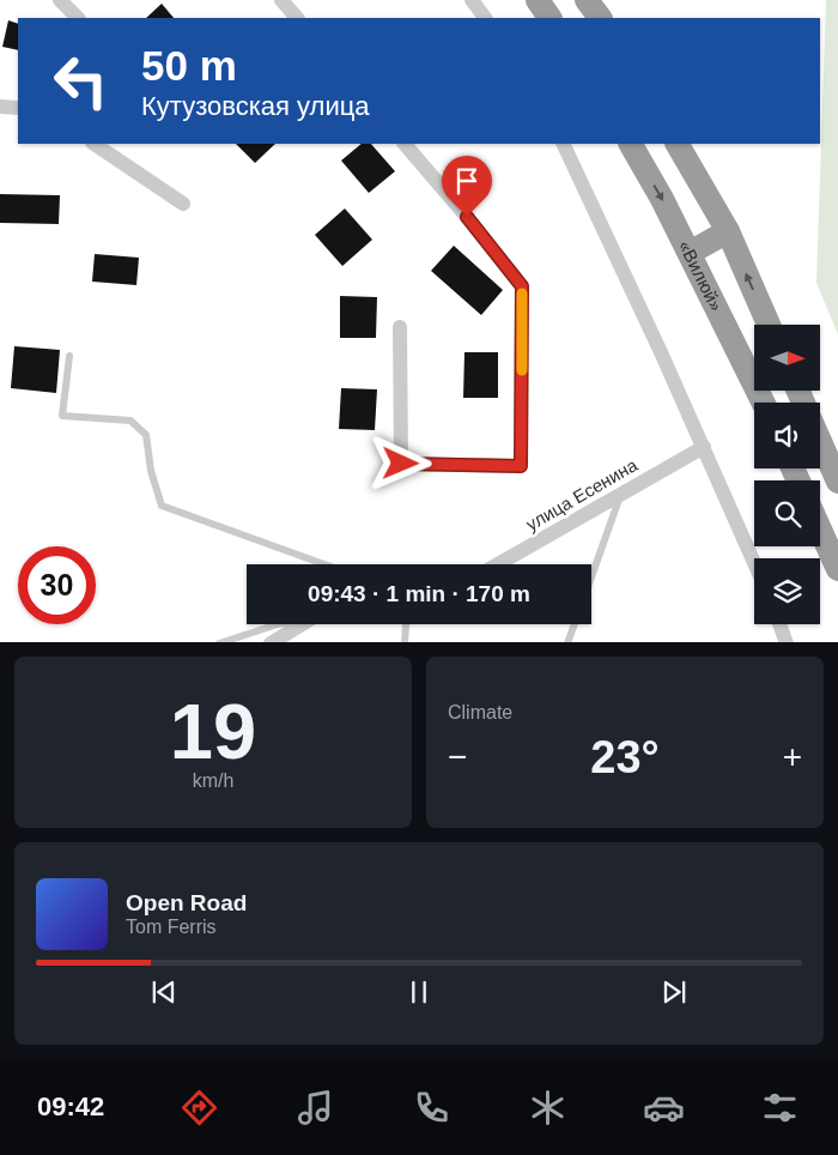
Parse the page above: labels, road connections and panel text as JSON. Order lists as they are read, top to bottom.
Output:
{
  "streets": {
    "highway": ["«Вилюй»"],
    "street": ["улица Есенина"]
  },
  "north": "right",
  "page": {
    "turn": ["50 m", "Кутузовская улица"],
    "limit": "30",
    "trip": "09:43 · 1 min · 170 m",
    "tile": [
      ["19", "km/h"],
      "Climate"
    ],
    "heat": ["−", "23°", "+"],
    "song": ["Open Road", "Tom Ferris"],
    "tabs": "09:42"
  }
}
